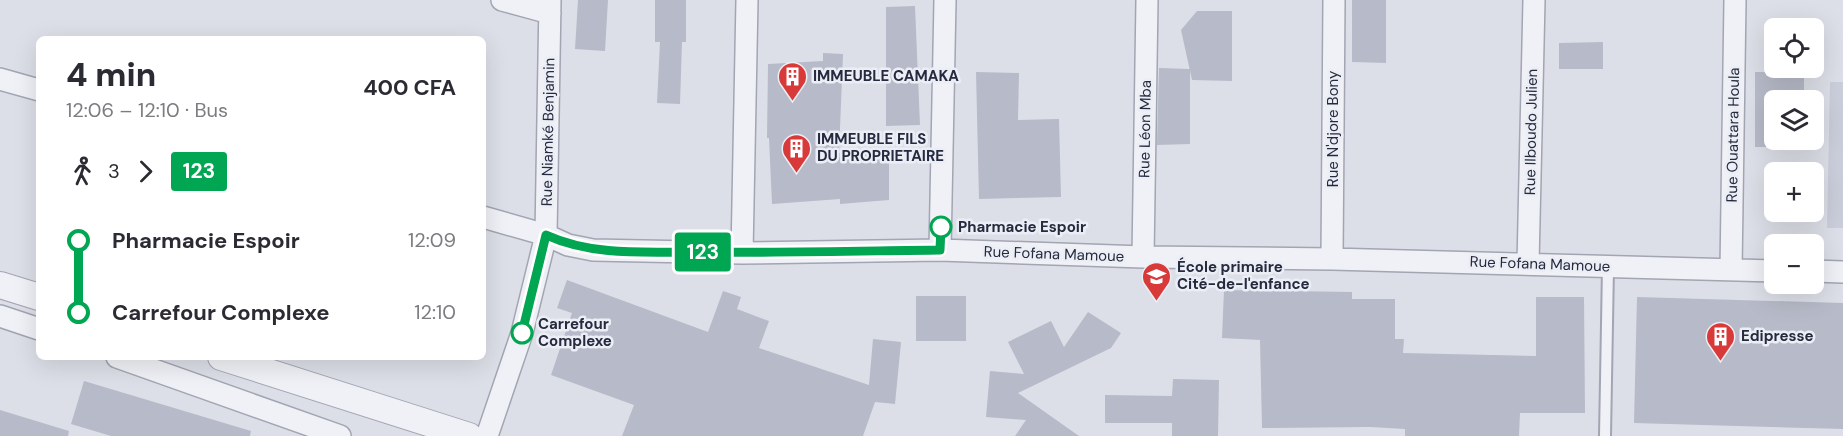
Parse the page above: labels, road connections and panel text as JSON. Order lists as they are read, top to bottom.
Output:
{
  "streets": {
    "street": [
      "Rue Léon Mba",
      "Rue N'djore Bony",
      "Rue Niamké Benjamin",
      "Rue Ilboudo Julien",
      "Rue Ouattara Houla",
      "Rue Fofana Mamoue"
    ]
  },
  "crossings": [
    ["Rue Léon Mba", "Rue Fofana Mamoue"],
    ["Rue N'djore Bony", "Rue Fofana Mamoue"],
    ["Rue Niamké Benjamin", "Rue Fofana Mamoue"],
    ["Rue Ilboudo Julien", "Rue Fofana Mamoue"],
    ["Rue Ouattara Houla", "Rue Fofana Mamoue"]
  ],
  "places": {
    "building": ["IMMEUBLE CAMAKA", "IMMEUBLE FILS DU PROPRIETAIRE", "Edipresse"],
    "other": ["Pharmacie Espoir", "Carrefour Complexe"],
    "school or university": ["École primaire Cité-de-l'enfance"]
  },
  "lines": ["bus line 123"],
  "page": {
    "on_map": "123",
    "map_buttons": ["+", "−"],
    "heading": ["4 min", "12:06 – 12:10 · Bus", "400 CFA"],
    "legs": ["3", "123"],
    "list": [
      {
        "name": "Pharmacie Espoir",
        "value": "12:09"
      },
      {
        "name": "Carrefour Complexe",
        "value": "12:10"
      }
    ]
  }
}
